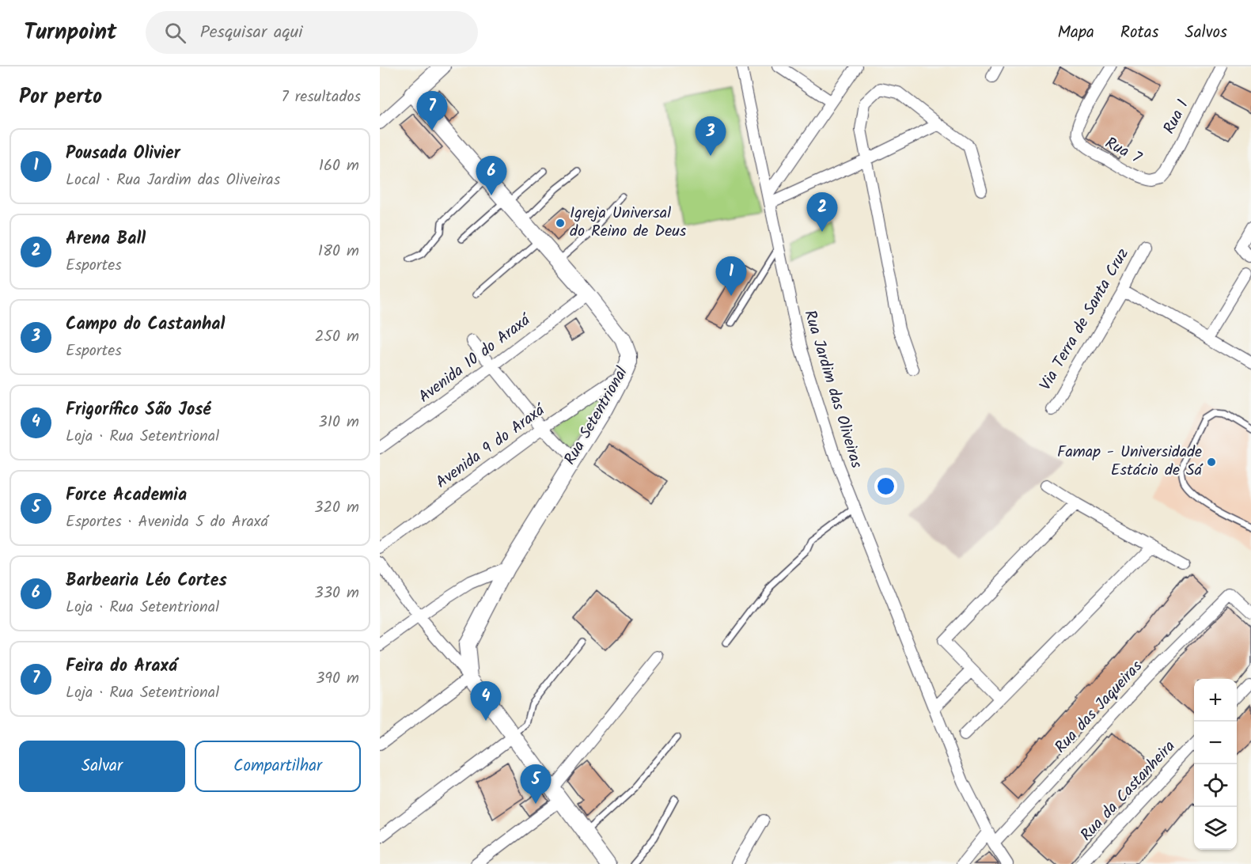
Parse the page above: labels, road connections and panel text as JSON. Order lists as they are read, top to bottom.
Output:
{
  "streets": {
    "street": [
      "Rua 1",
      "Rua 7",
      "Via Terra de Santa Cruz",
      "Avenida 10 do Araxá",
      "Rua Jardim das Oliveiras",
      "Rua Setentrional",
      "Avenida 9 do Araxá",
      "Rua das Jaqueiras",
      "Rua da Castanheira"
    ]
  },
  "crossings": [
    ["Rua 1", "Rua 7"],
    ["Avenida 10 do Araxá", "Rua Setentrional"],
    ["Rua Jardim das Oliveiras", "Rua das Jaqueiras"],
    ["Rua Setentrional", "Avenida 9 do Araxá"]
  ],
  "places": ["Igreja Universal do Reino de Deus", "Famap - Universidade Estácio de Sá"],
  "page": {
    "header": "Turnpoint",
    "search": "Pesquisar aqui",
    "nav": ["Mapa", "Rotas", "Salvos"],
    "heading": ["Por perto", "7 resultados"],
    "pins": [
      "7",
      "3",
      "6",
      "2",
      "1",
      "4",
      "5"
    ],
    "list": [
      {
        "mark": "1",
        "name": "Pousada Olivier",
        "note": "Local · Rua Jardim das Oliveiras",
        "value": "160 m"
      },
      {
        "mark": "2",
        "name": "Arena Ball",
        "note": "Esportes",
        "value": "180 m"
      },
      {
        "mark": "3",
        "name": "Campo do Castanhal",
        "note": "Esportes",
        "value": "250 m"
      },
      {
        "mark": "4",
        "name": "Frigorífico São José",
        "note": "Loja · Rua Setentrional",
        "value": "310 m"
      },
      {
        "mark": "5",
        "name": "Force Academia",
        "note": "Esportes · Avenida 5 do Araxá",
        "value": "320 m"
      },
      {
        "mark": "6",
        "name": "Barbearia Léo Cortes",
        "note": "Loja · Rua Setentrional",
        "value": "330 m"
      },
      {
        "mark": "7",
        "name": "Feira do Araxá",
        "note": "Loja · Rua Setentrional",
        "value": "390 m"
      }
    ],
    "map_buttons": ["+", "−"],
    "buttons": ["Salvar", "Compartilhar"]
  }
}
